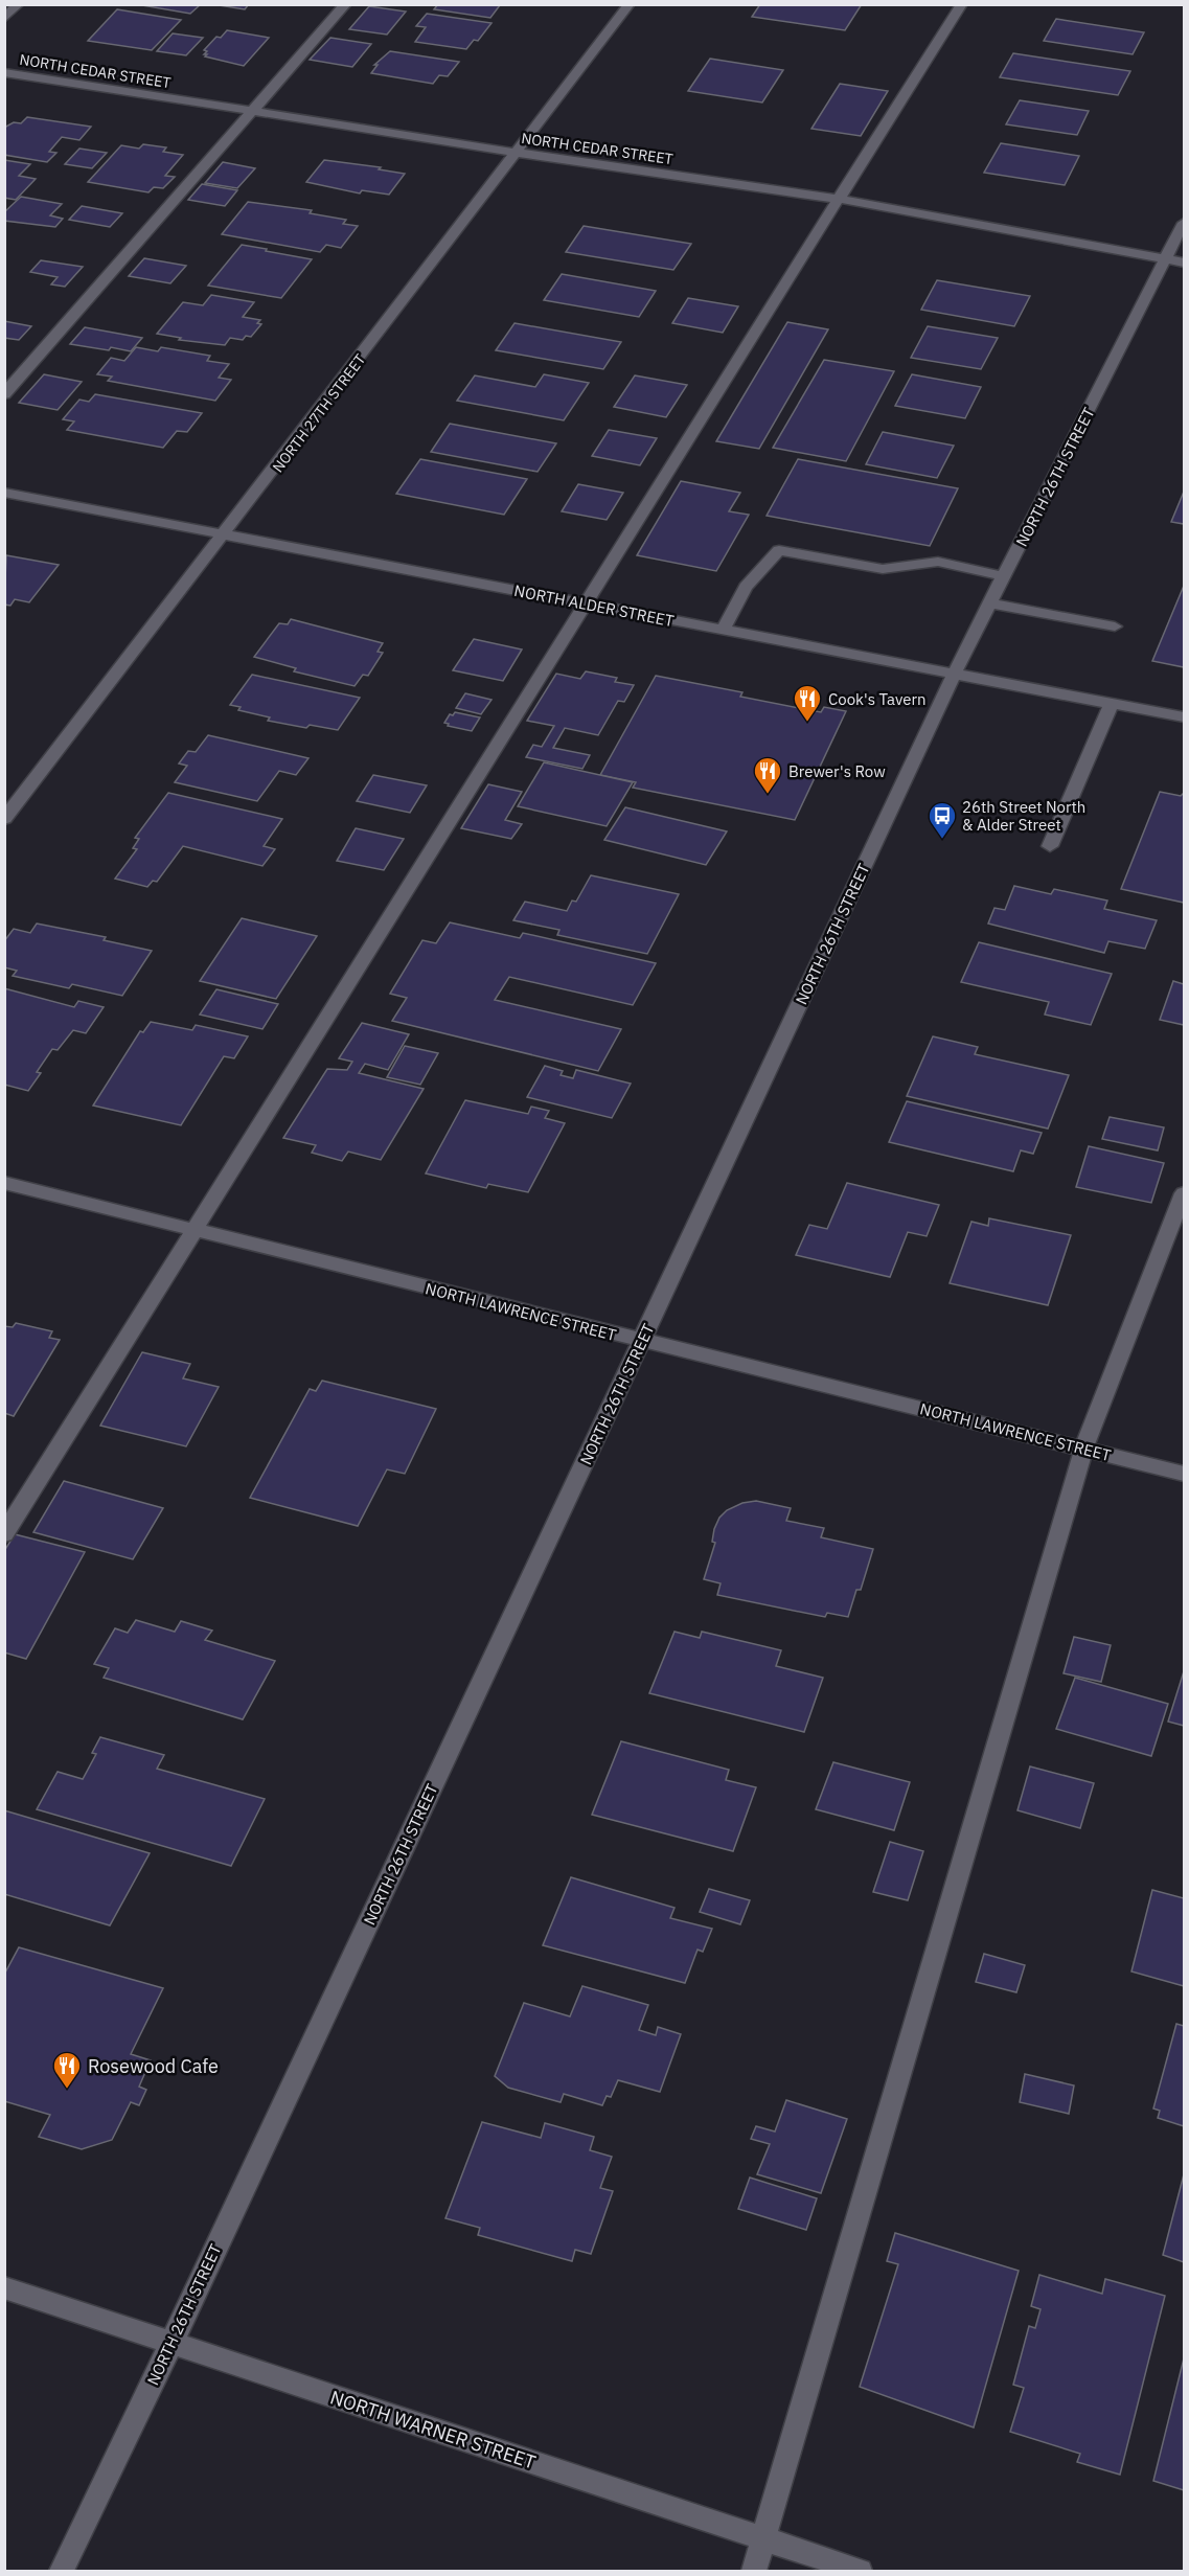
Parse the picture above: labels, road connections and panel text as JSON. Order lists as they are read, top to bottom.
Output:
{
  "streets": {
    "street": [
      "NORTH CEDAR STREET",
      "NORTH 27TH STREET",
      "NORTH 26TH STREET",
      "NORTH ALDER STREET",
      "NORTH LAWRENCE STREET",
      "NORTH WARNER STREET"
    ]
  },
  "crossings": [
    ["NORTH CEDAR STREET", "NORTH 27TH STREET"],
    ["NORTH CEDAR STREET", "NORTH 26TH STREET"],
    ["NORTH 27TH STREET", "NORTH ALDER STREET"],
    ["NORTH 26TH STREET", "NORTH ALDER STREET"],
    ["NORTH 26TH STREET", "NORTH LAWRENCE STREET"],
    ["NORTH 26TH STREET", "NORTH WARNER STREET"]
  ],
  "places": {
    "restaurant": ["Cook's Tavern", "Brewer's Row", "Rosewood Cafe"],
    "bus stop": ["26th Street North & Alder Street"]
  }
}
